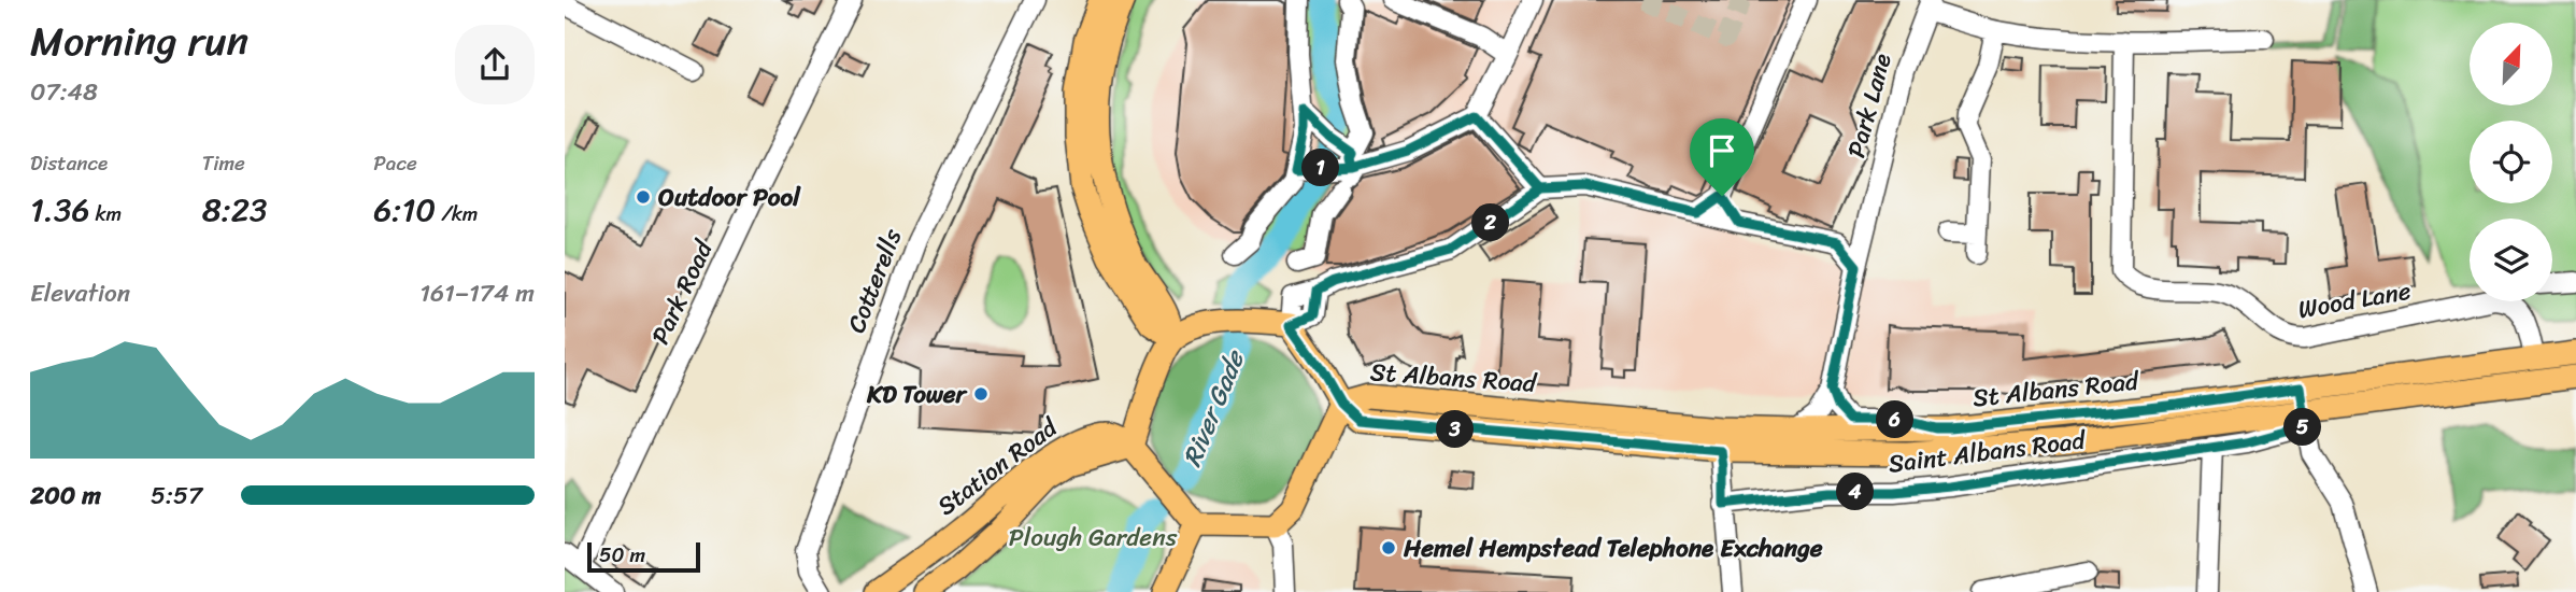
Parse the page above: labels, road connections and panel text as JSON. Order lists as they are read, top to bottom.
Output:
{
  "streets": {
    "main road": ["St Albans Road", "Station Road"],
    "street": [
      "Park Lane",
      "Cotterells",
      "Park Road",
      "Wood Lane",
      "Saint Albans Road"
    ]
  },
  "crossings": [
    ["St Albans Road", "Saint Albans Road"],
    ["St Albans Road", "Station Road"]
  ],
  "water": ["River Gade"],
  "parks": ["Plough Gardens"],
  "places": ["Outdoor Pool", "KD Tower", "Hemel Hempstead Telephone Exchange"],
  "scale_bar": "50 m",
  "north": "top right",
  "page": {
    "heading": ["Morning run", "07:48"],
    "stats": [
      ["Distance", "1.36 km"],
      ["Time", "8:23"],
      ["Pace", "6:10 /km"]
    ],
    "pins": [
      "1",
      "2",
      "6",
      "5",
      "3",
      "4"
    ],
    "chart": ["Elevation", "161–174 m"],
    "list": [
      {
        "name": "200 m",
        "note": "5:57"
      }
    ],
    "scale": "50 m"
  }
}
